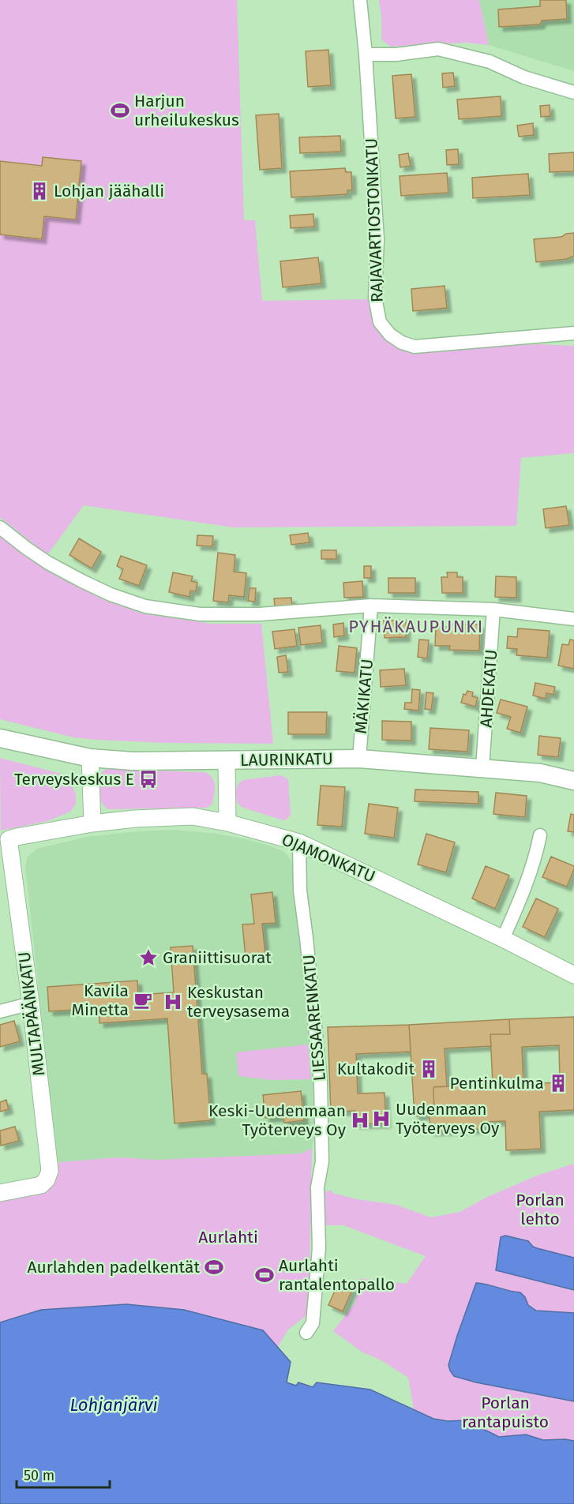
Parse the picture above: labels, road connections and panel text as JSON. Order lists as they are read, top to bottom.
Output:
{
  "streets": {
    "main road": ["LAURINKATU"],
    "street": [
      "RAJAVARTIOSTONKATU",
      "AHDEKATU",
      "MÄKIKATU",
      "OJAMONKATU",
      "MULTAPÄÄNKATU",
      "LIESSAARENKATU"
    ]
  },
  "crossings": [
    ["AHDEKATU", "LAURINKATU"],
    ["MÄKIKATU", "LAURINKATU"],
    ["OJAMONKATU", "MULTAPÄÄNKATU"],
    ["OJAMONKATU", "LIESSAARENKATU"]
  ],
  "districts": ["PYHÄKAUPUNKI"],
  "water": ["Lohjanjärvi"],
  "parks": ["Porlan lehto", "Aurlahti", "Porlan rantapuisto"],
  "places": {
    "sports": ["Harjun urheilukeskus", "Aurlahden padelkentät", "Aurlahti rantalentopallo"],
    "building": ["Lohjan jäähalli", "Kultakodit", "Pentinkulma"],
    "bus stop": ["Terveyskeskus E"],
    "place": ["Graniittisuorat"],
    "cafe": ["Kavila Minetta"],
    "hospital": ["Keskustan terveysasema", "Uudenmaan Työterveys Oy", "Keski-Uudenmaan Työterveys Oy"]
  },
  "scale_bar": "50 m"
}
